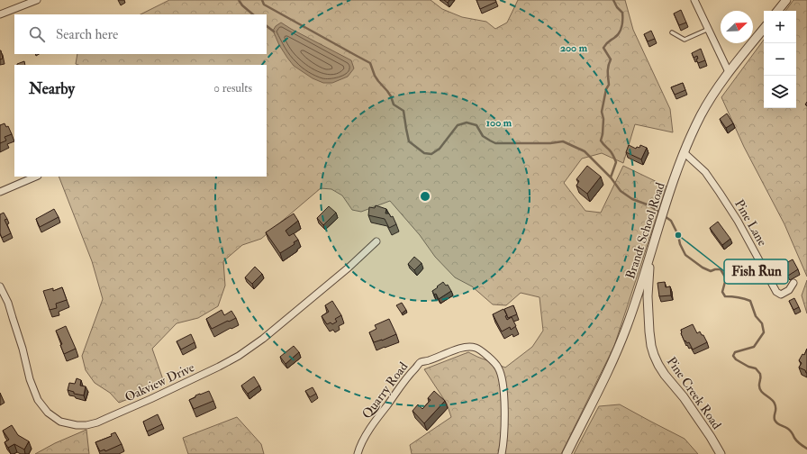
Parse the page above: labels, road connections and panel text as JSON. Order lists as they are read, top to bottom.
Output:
{
  "streets": {
    "street": [
      "Pine Lane",
      "Brandt School Road",
      "Oakview Drive",
      "Quarry Road",
      "Pine Creek Road"
    ]
  },
  "crossings": [
    ["Pine Lane", "Brandt School Road"],
    ["Brandt School Road", "Pine Creek Road"]
  ],
  "places": ["Fish Run"],
  "north": "top right",
  "page": {
    "map_buttons": ["+", "−"],
    "search": "Search here",
    "heading": ["Nearby", "0 results"]
  },
  "rings": ["200 m", "100 m"]
}
